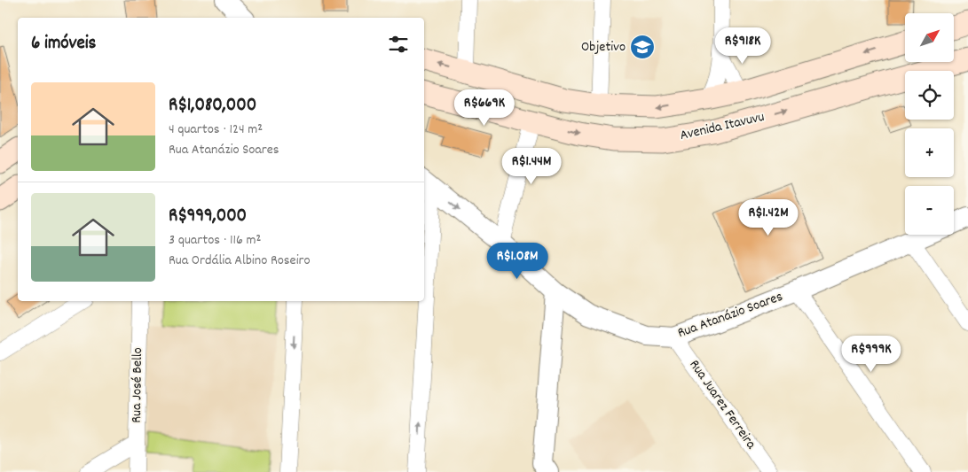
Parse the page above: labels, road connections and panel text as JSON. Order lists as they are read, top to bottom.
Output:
{
  "streets": {
    "main road": ["Avenida Itavuvu"],
    "street": ["Rua Atanázio Soares", "Rua José Bello", "Rua Juarez Ferreira"]
  },
  "crossings": [
    ["Rua Atanázio Soares", "Rua Juarez Ferreira"]
  ],
  "places": {
    "school or university": ["Objetivo"]
  },
  "north": "top right",
  "page": {
    "map_buttons": ["+", "−"],
    "heading": "6 imóveis",
    "price": [
      "R$918K",
      "R$669K",
      "R$1.44M",
      "R$1.42M",
      "R$1.08M",
      "R$999K"
    ],
    "list": [
      {
        "name": "R$1,080,000",
        "note": "4 quartos · 124 m² · Rua Atanázio Soares"
      },
      {
        "name": "R$999,000",
        "note": "3 quartos · 116 m² · Rua Ordália Albino Roseiro"
      }
    ]
  }
}
